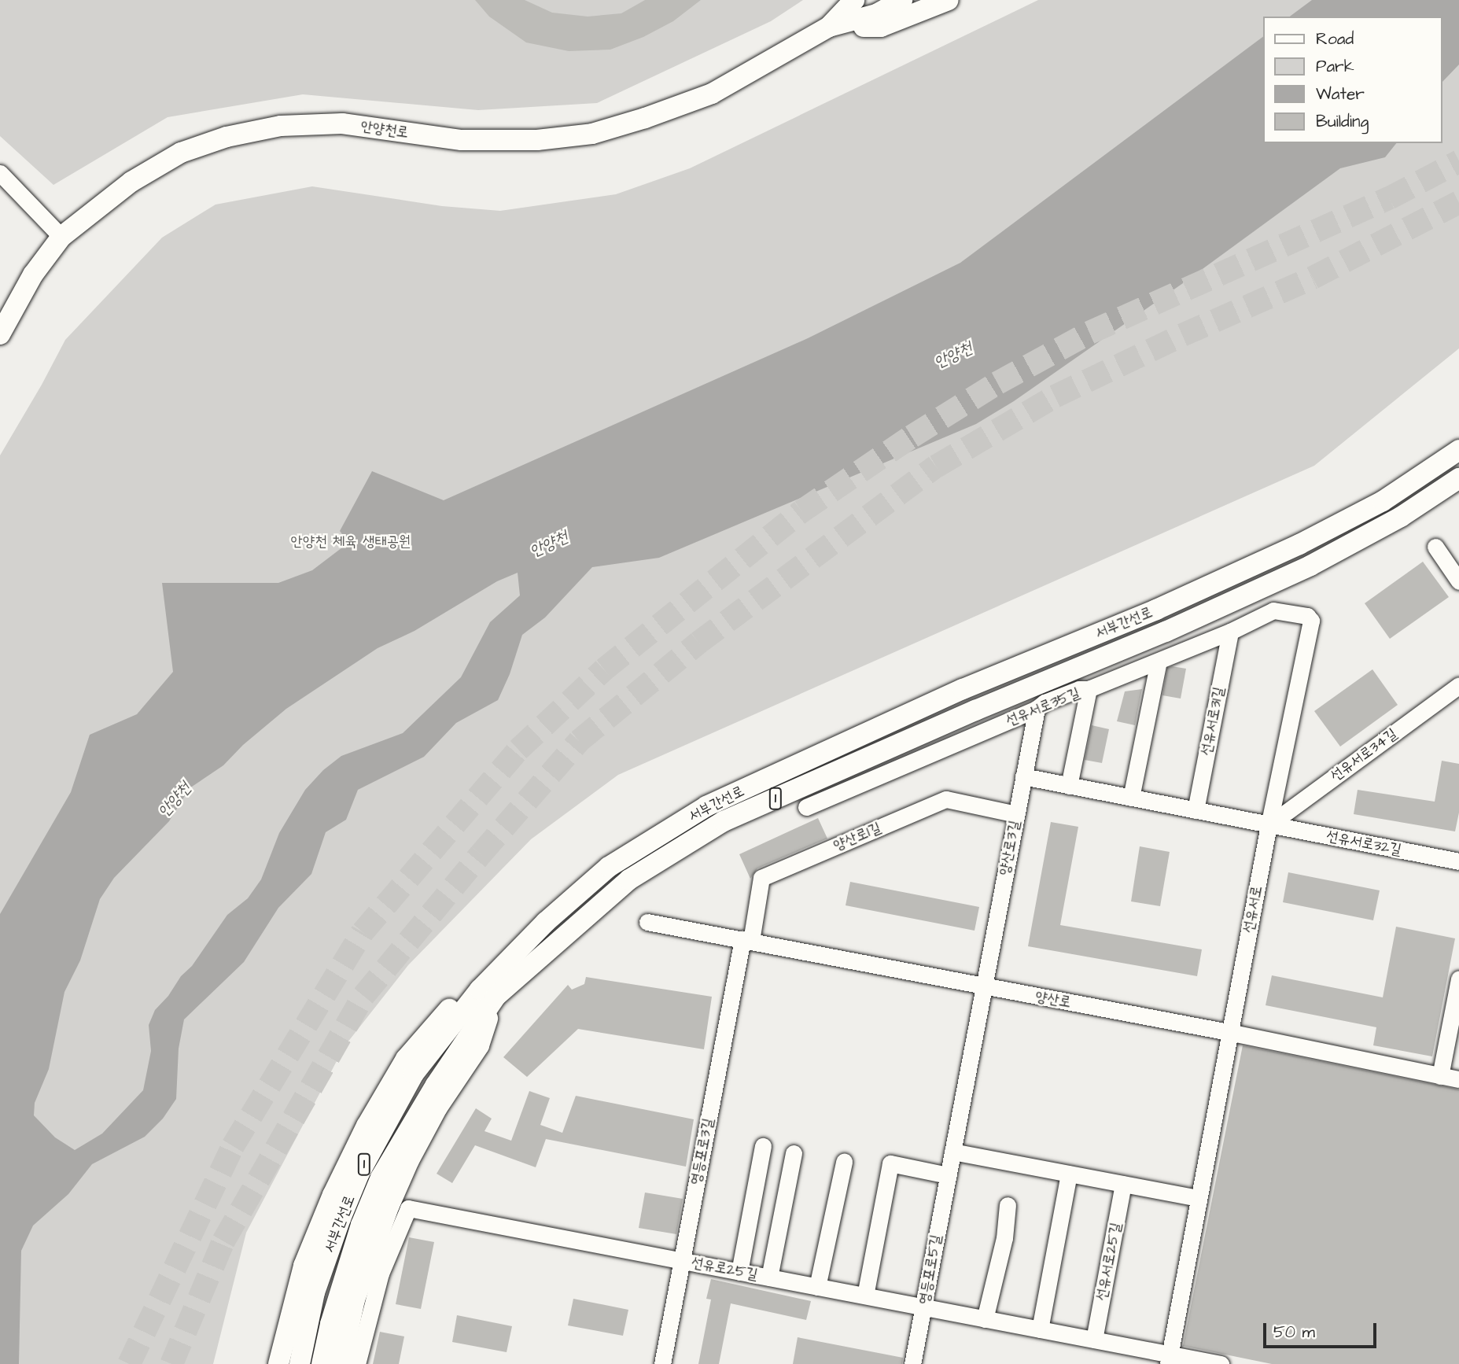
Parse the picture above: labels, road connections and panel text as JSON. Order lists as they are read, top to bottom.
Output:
{
  "streets": {
    "main road": ["안양천로", "서부간선로", "1"],
    "street": [
      "선유서로35길",
      "선유서로31길",
      "선유서로34길",
      "양산로1길",
      "선유서로32길",
      "양산로3길",
      "선유서로",
      "양산로",
      "영등포로3길",
      "선유서로25길",
      "선유로25길",
      "영등포로5길"
    ]
  },
  "crossings": [
    ["선유서로35길", "선유서로31길"],
    ["선유서로35길", "양산로3길"],
    ["선유서로35길", "선유서로"],
    ["선유서로34길", "선유서로32길"],
    ["선유서로34길", "선유서로"],
    ["양산로1길", "양산로3길"],
    ["양산로1길", "양산로"],
    ["양산로1길", "영등포로3길"],
    ["선유서로32길", "선유서로"],
    ["양산로3길", "양산로"],
    ["양산로3길", "영등포로5길"],
    ["선유서로", "양산로"],
    ["선유서로", "선유로25길"],
    ["양산로", "영등포로3길"],
    ["양산로", "영등포로5길"],
    ["영등포로3길", "선유로25길"],
    ["선유서로25길", "선유로25길"],
    ["선유로25길", "영등포로5길"]
  ],
  "water": ["안양천"],
  "parks": ["안양천 체육 생태공원"],
  "legend": [
    "Road",
    "Park",
    "Water",
    "Building"
  ],
  "scale_bar": "50 m"
}
